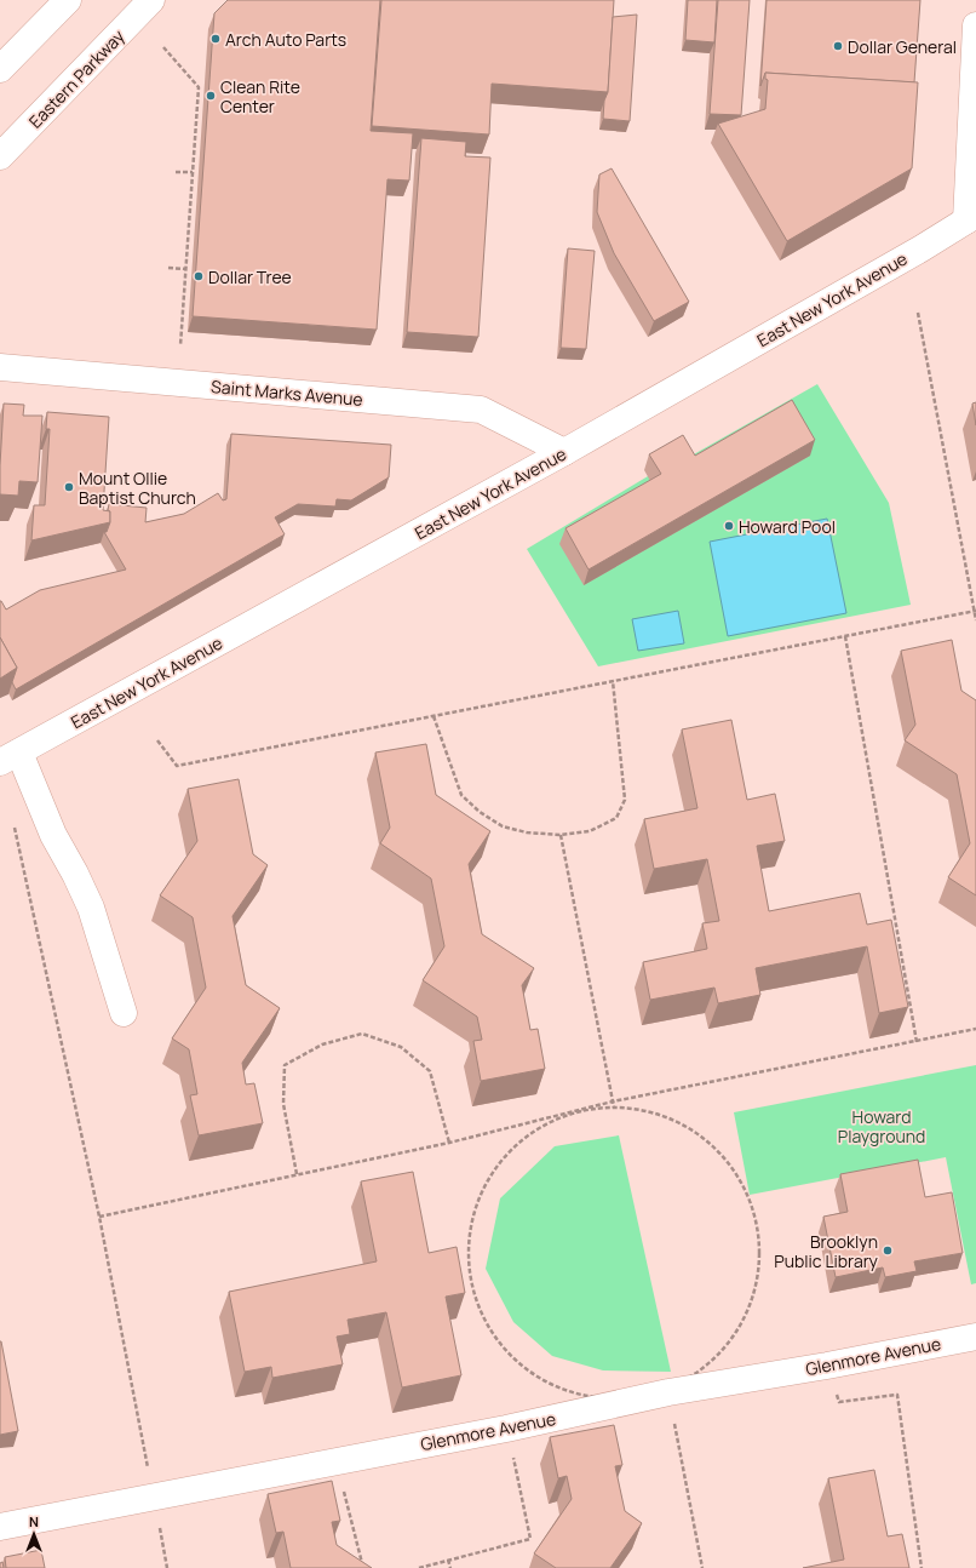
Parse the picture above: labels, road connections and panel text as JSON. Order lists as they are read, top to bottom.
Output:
{
  "streets": {
    "street": [
      "Eastern Parkway",
      "East New York Avenue",
      "Saint Marks Avenue",
      "Glenmore Avenue"
    ]
  },
  "crossings": [
    ["East New York Avenue", "Saint Marks Avenue"]
  ],
  "parks": ["Howard Playground"],
  "places": [
    "Arch Auto Parts",
    "Dollar General",
    "Clean Rite Center",
    "Dollar Tree",
    "Mount Ollie Baptist Church",
    "Howard Pool",
    "Brooklyn Public Library"
  ],
  "north": "top"
}
